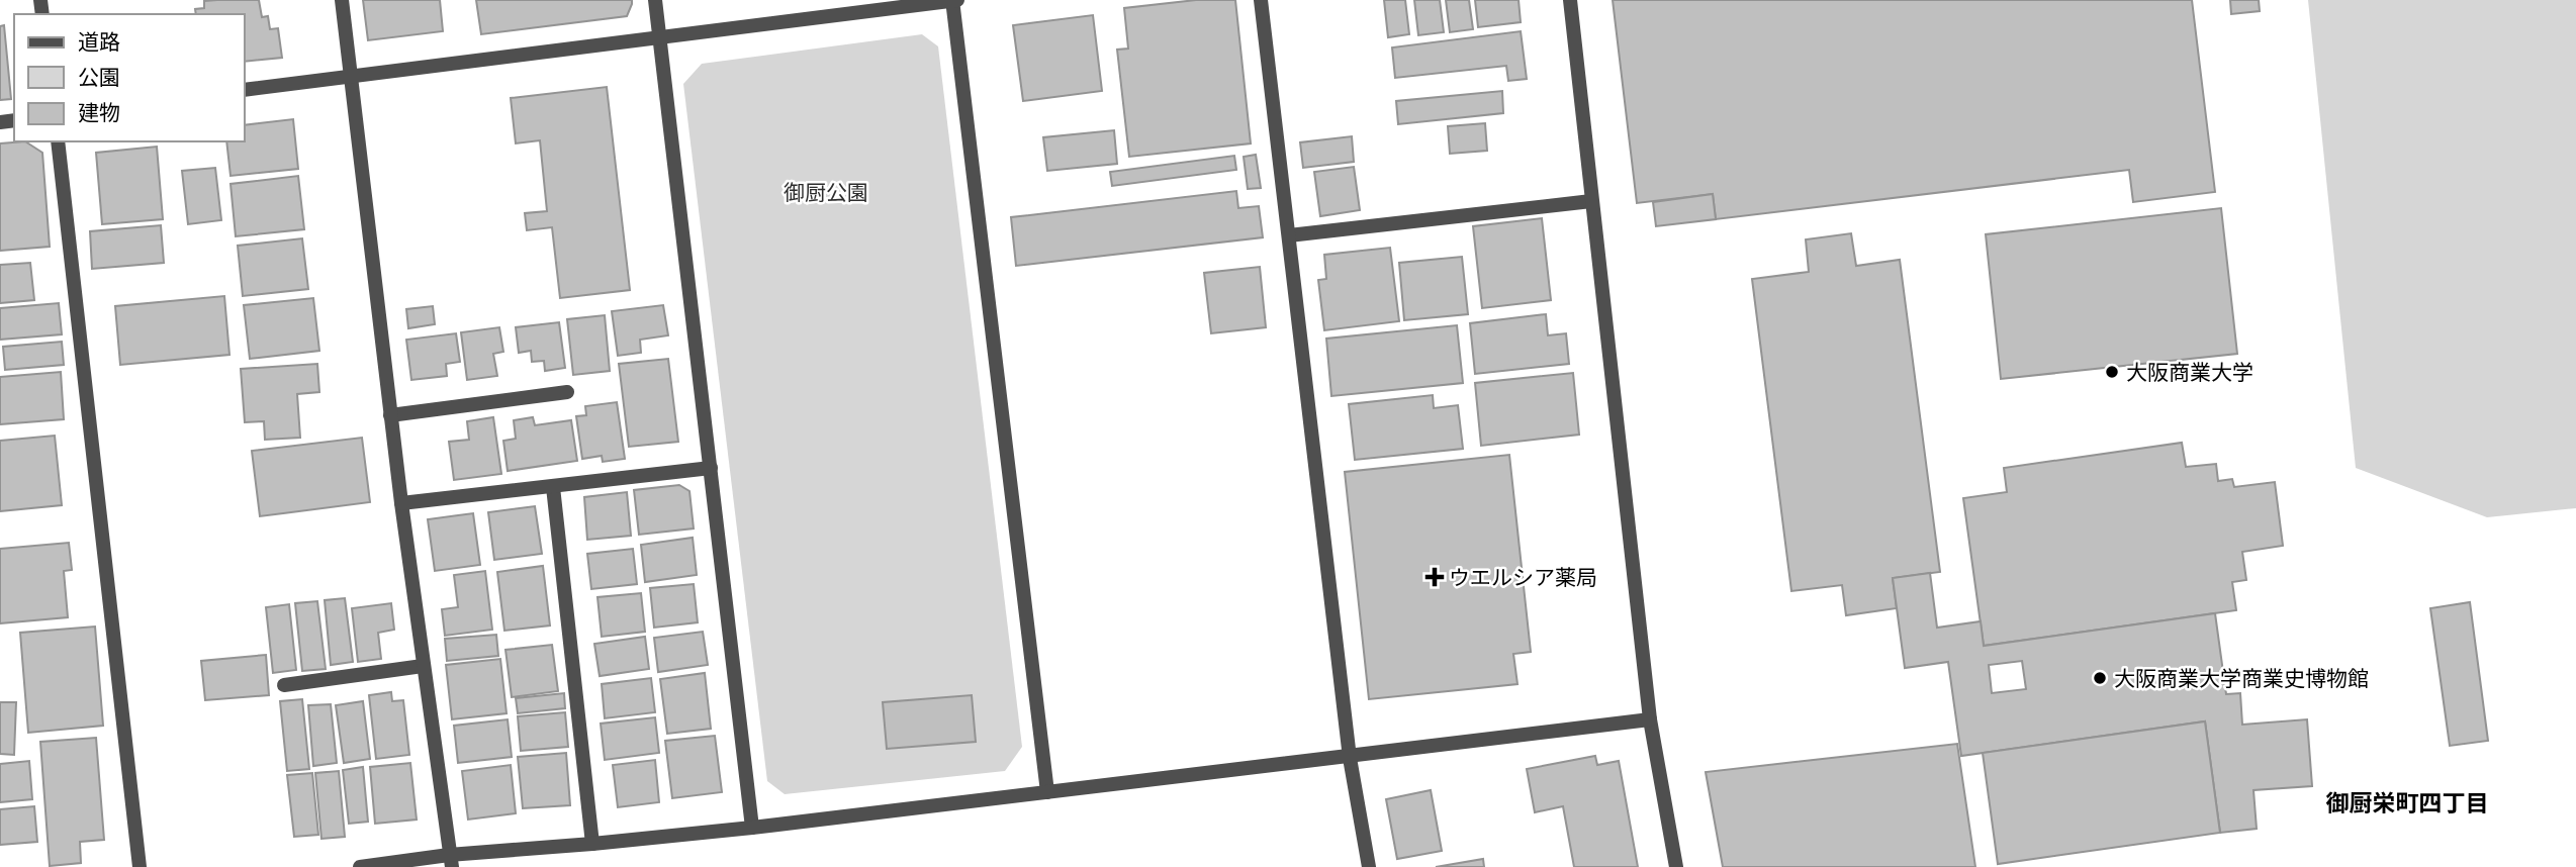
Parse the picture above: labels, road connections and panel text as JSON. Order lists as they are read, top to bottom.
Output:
{
  "districts": ["御厨栄町四丁目"],
  "parks": ["御厨公園"],
  "places": {
    "other": ["大阪商業大学", "大阪商業大学商業史博物館"],
    "health": ["ウエルシア薬局"]
  },
  "legend": ["道路", "公園", "建物"]
}
